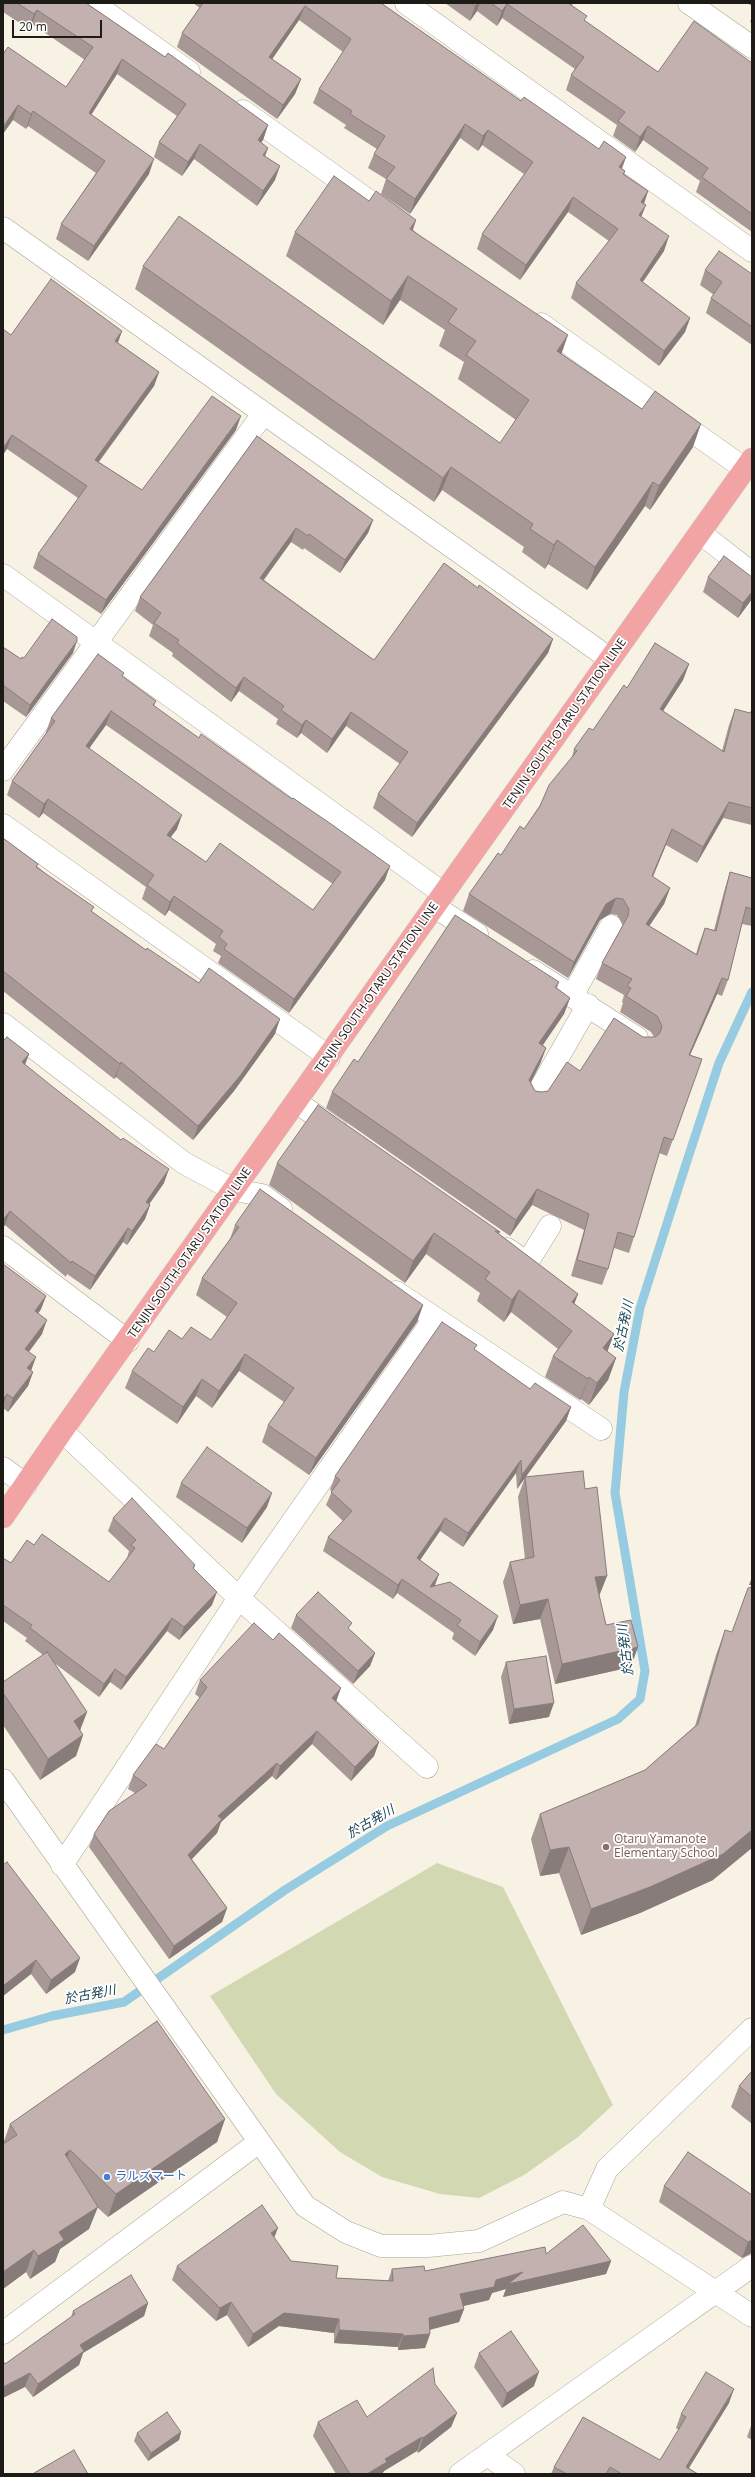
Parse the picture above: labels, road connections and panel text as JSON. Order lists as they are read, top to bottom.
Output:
{
  "streets": {
    "main road": ["TENJIN SOUTH-OTARU STATION LINE"]
  },
  "water": ["於古発川"],
  "places": ["Otaru Yamanote Elementary School", "ラルズマート"],
  "scale_bar": "20 m"
}
